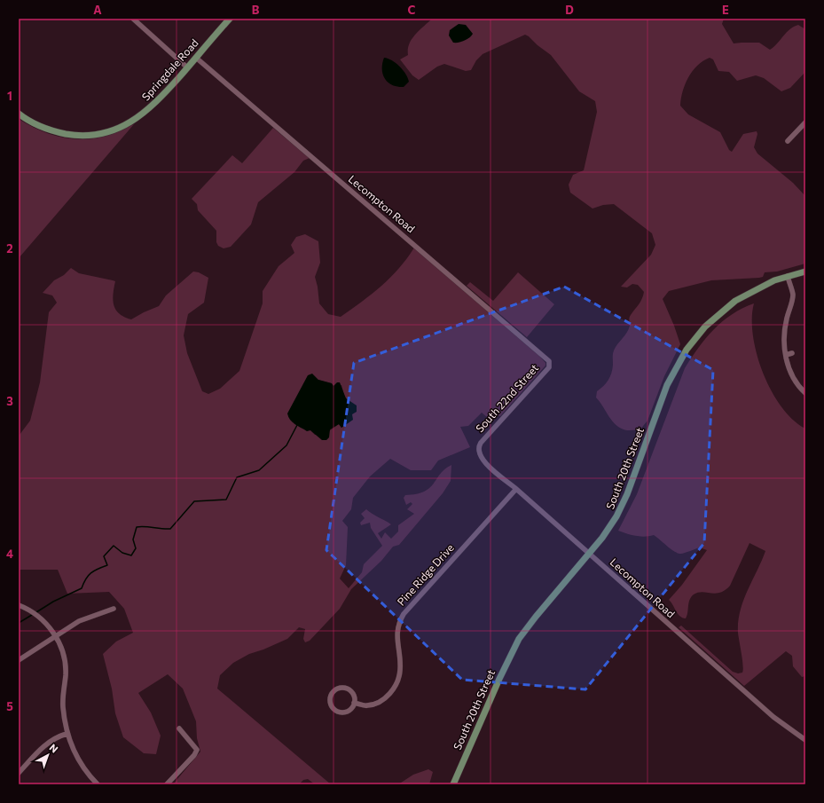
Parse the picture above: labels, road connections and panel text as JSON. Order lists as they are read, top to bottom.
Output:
{
  "streets": {
    "main road": ["Springdale Road", "South 20th Street"],
    "street": ["Lecompton Road", "South 22nd Street", "Pine Ridge Drive"]
  },
  "crossings": [
    ["Springdale Road", "Lecompton Road"],
    ["Lecompton Road", "South 22nd Street"],
    ["Lecompton Road", "South 20th Street"],
    ["Lecompton Road", "Pine Ridge Drive"]
  ],
  "north": "top right",
  "grid": {
    "columns": [
      "A",
      "B",
      "C",
      "D",
      "E"
    ],
    "rows": [
      "1",
      "2",
      "3",
      "4",
      "5"
    ]
  }
}
